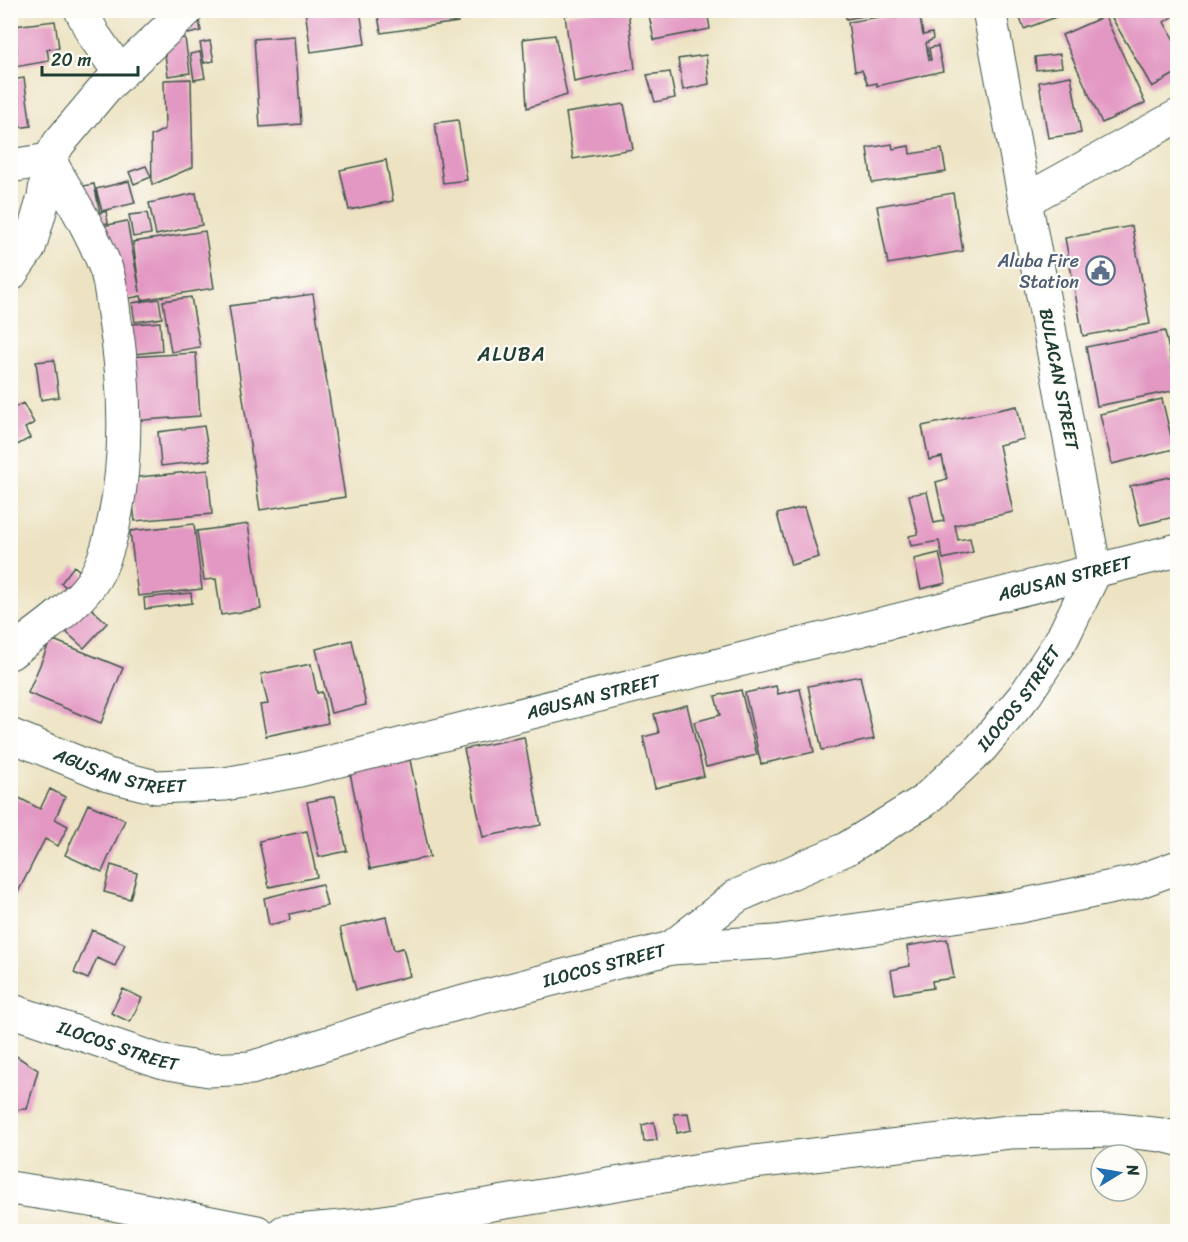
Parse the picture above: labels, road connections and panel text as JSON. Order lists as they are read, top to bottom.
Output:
{
  "streets": {
    "street": ["BULACAN STREET", "AGUSAN STREET", "ILOCOS STREET"]
  },
  "crossings": [
    ["BULACAN STREET", "AGUSAN STREET"],
    ["BULACAN STREET", "ILOCOS STREET"],
    ["AGUSAN STREET", "ILOCOS STREET"]
  ],
  "districts": ["ALUBA"],
  "places": {
    "public building": ["Aluba Fire Station"]
  },
  "scale_bar": "20 m",
  "north": "right"
}
